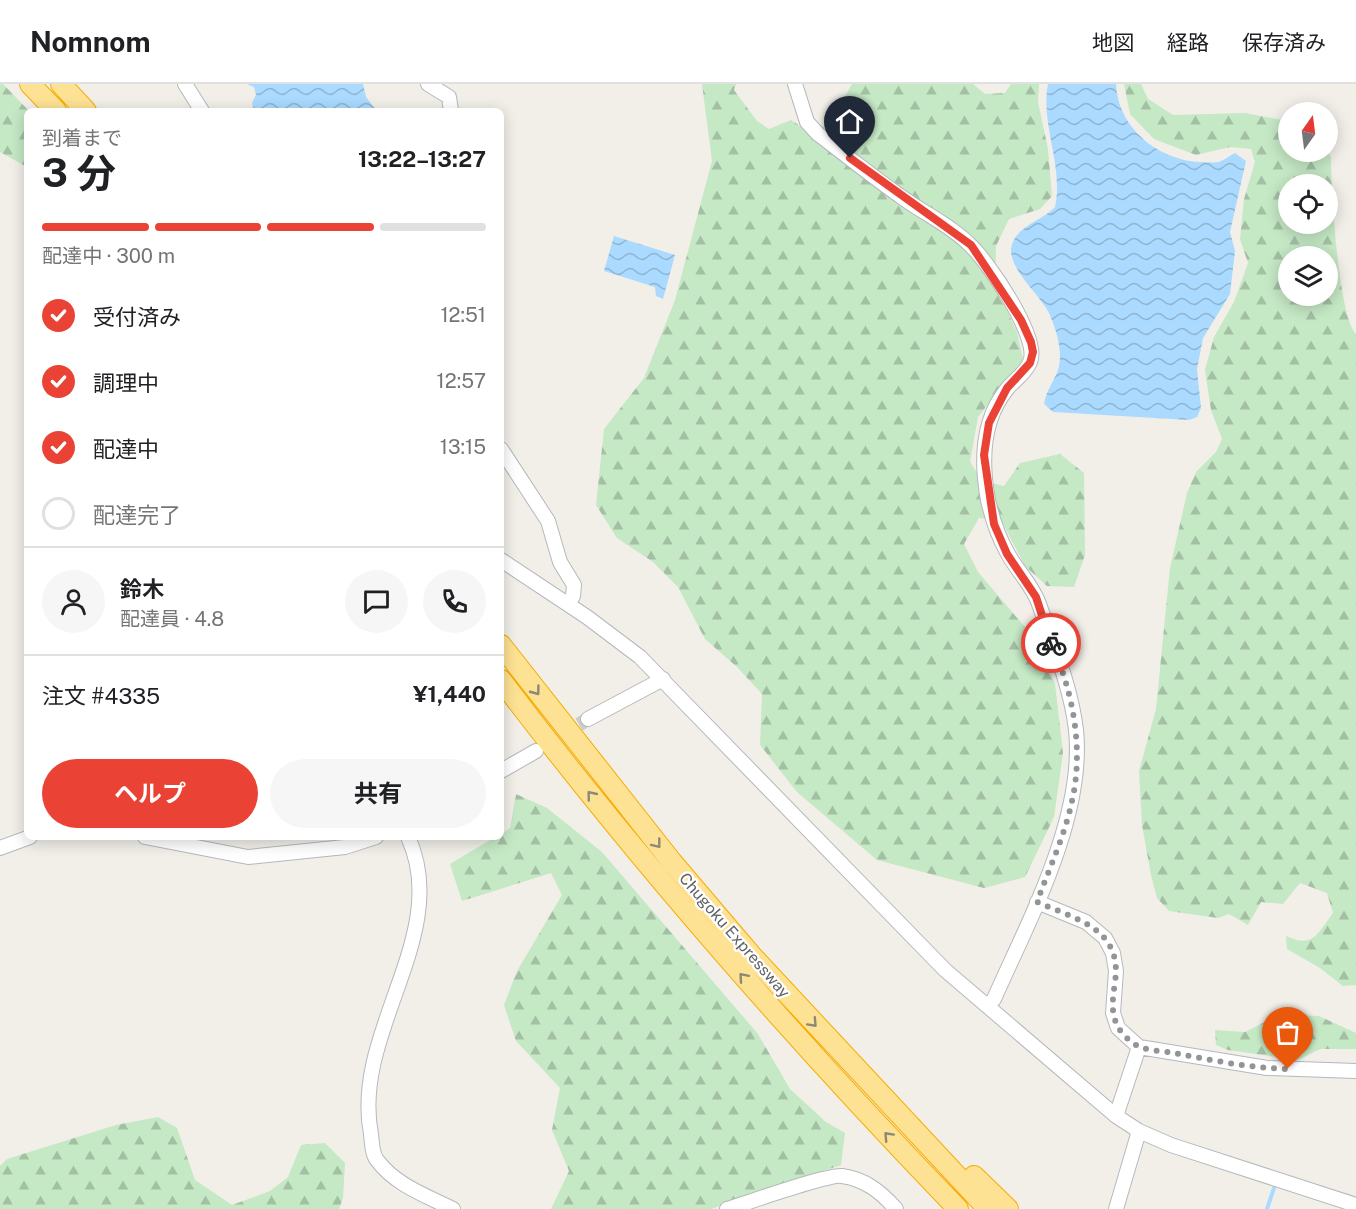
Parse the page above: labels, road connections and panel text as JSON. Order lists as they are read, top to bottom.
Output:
{
  "streets": {
    "highway": ["Chugoku Expressway"]
  },
  "north": "top",
  "page": {
    "header": "Nomnom",
    "nav": ["地図", "経路", "保存済み"],
    "heading": ["3 分", "到着まで", "13:22–13:27"],
    "panel": [
      "鈴木",
      "配達員 · 4.8",
      "注文 #4335",
      "¥1,440"
    ],
    "bar": "配達中 · 300 m",
    "list": [
      ["受付済み", "12:51"],
      ["調理中", "12:57"],
      ["配達中", "13:15"],
      "配達完了"
    ],
    "buttons": ["ヘルプ", "共有"]
  }
}
